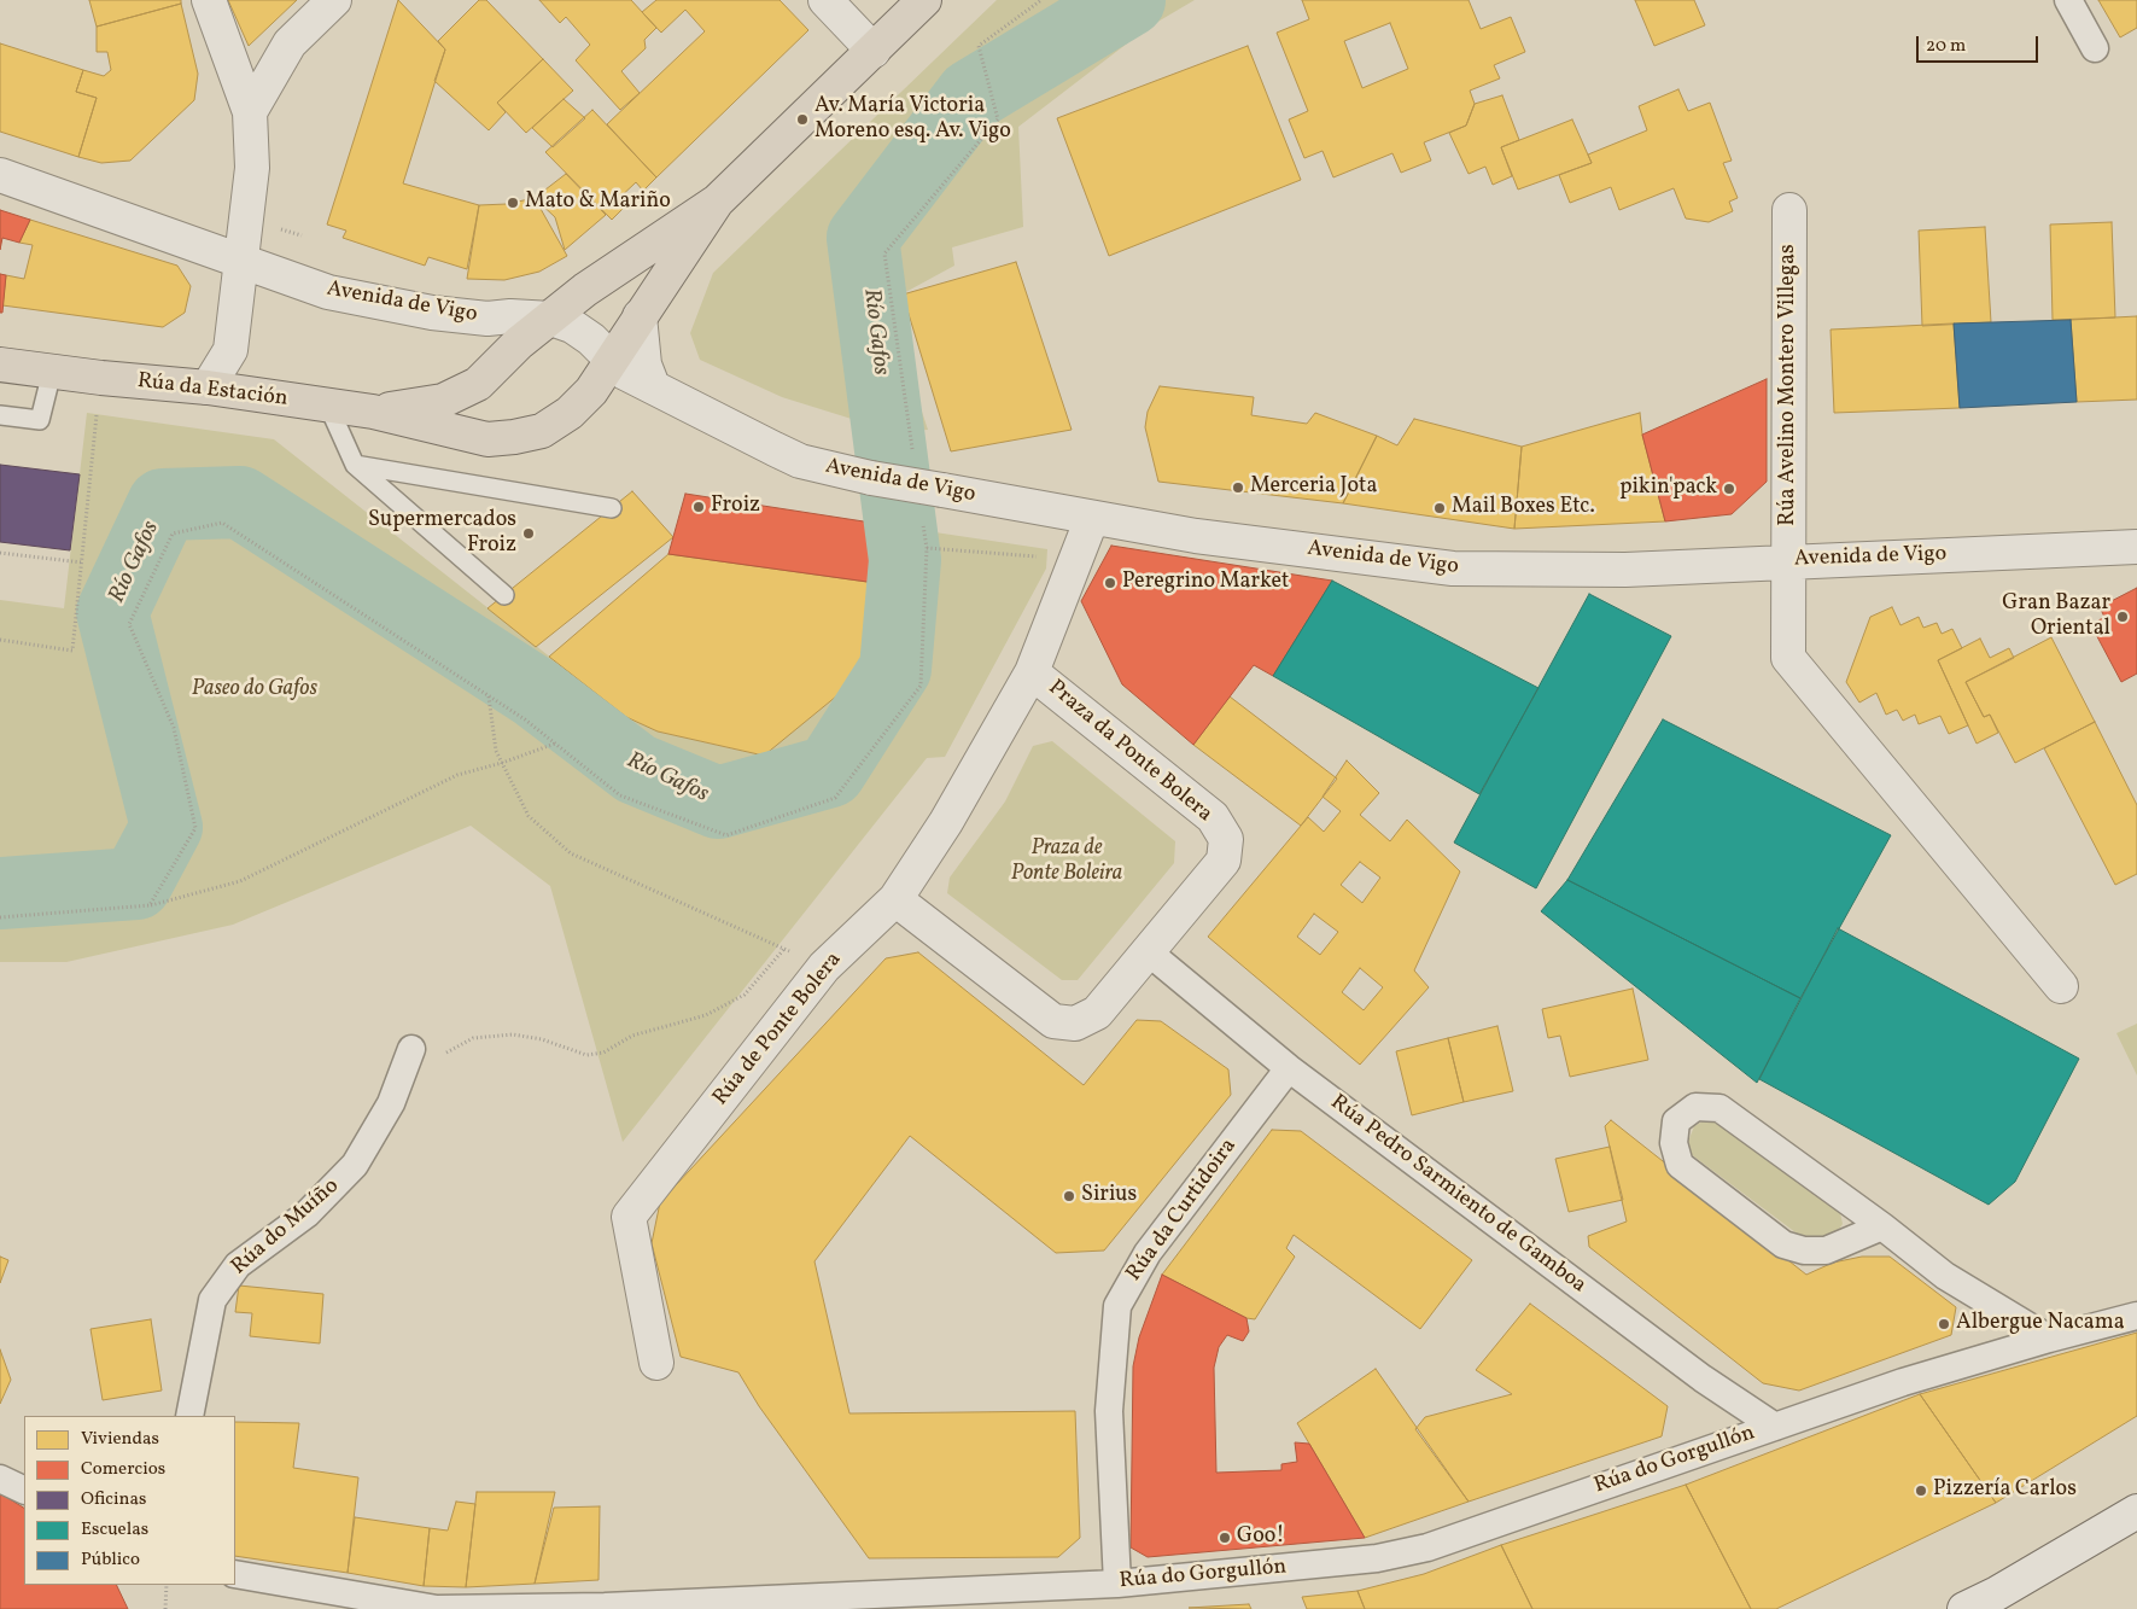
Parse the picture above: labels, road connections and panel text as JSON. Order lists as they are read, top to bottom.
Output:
{
  "streets": {
    "highway": ["Rúa da Estación"],
    "street": [
      "Avenida de Vigo",
      "Rúa Avelino Montero Villegas",
      "Praza da Ponte Bolera",
      "Rúa de Ponte Bolera",
      "Rúa Pedro Sarmiento de Gamboa",
      "Rúa da Curtidoira",
      "Rúa do Muíño",
      "Rúa do Gorgullón"
    ]
  },
  "crossings": [
    ["Avenida de Vigo", "Rúa Avelino Montero Villegas"],
    ["Avenida de Vigo", "Rúa de Ponte Bolera"],
    ["Praza da Ponte Bolera", "Rúa de Ponte Bolera"],
    ["Praza da Ponte Bolera", "Rúa Pedro Sarmiento de Gamboa"],
    ["Rúa Pedro Sarmiento de Gamboa", "Rúa da Curtidoira"],
    ["Rúa Pedro Sarmiento de Gamboa", "Rúa do Gorgullón"],
    ["Rúa da Curtidoira", "Rúa do Gorgullón"]
  ],
  "water": ["Río Gafos"],
  "parks": ["Paseo do Gafos", "Praza de Ponte Boleira"],
  "places": [
    "Av. María Victoria Moreno esq. Av. Vigo",
    "Mato & Mariño",
    "Merceria Jota",
    "pikin'pack",
    "Froiz",
    "Mail Boxes Etc.",
    "Supermercados Froiz",
    "Peregrino Market",
    "Gran Bazar Oriental",
    "Sirius",
    "Albergue Nacama",
    "Pizzería Carlos",
    "Goo!"
  ],
  "legend": [
    "Viviendas",
    "Comercios",
    "Oficinas",
    "Escuelas",
    "Público"
  ],
  "scale_bar": "20 m"
}
